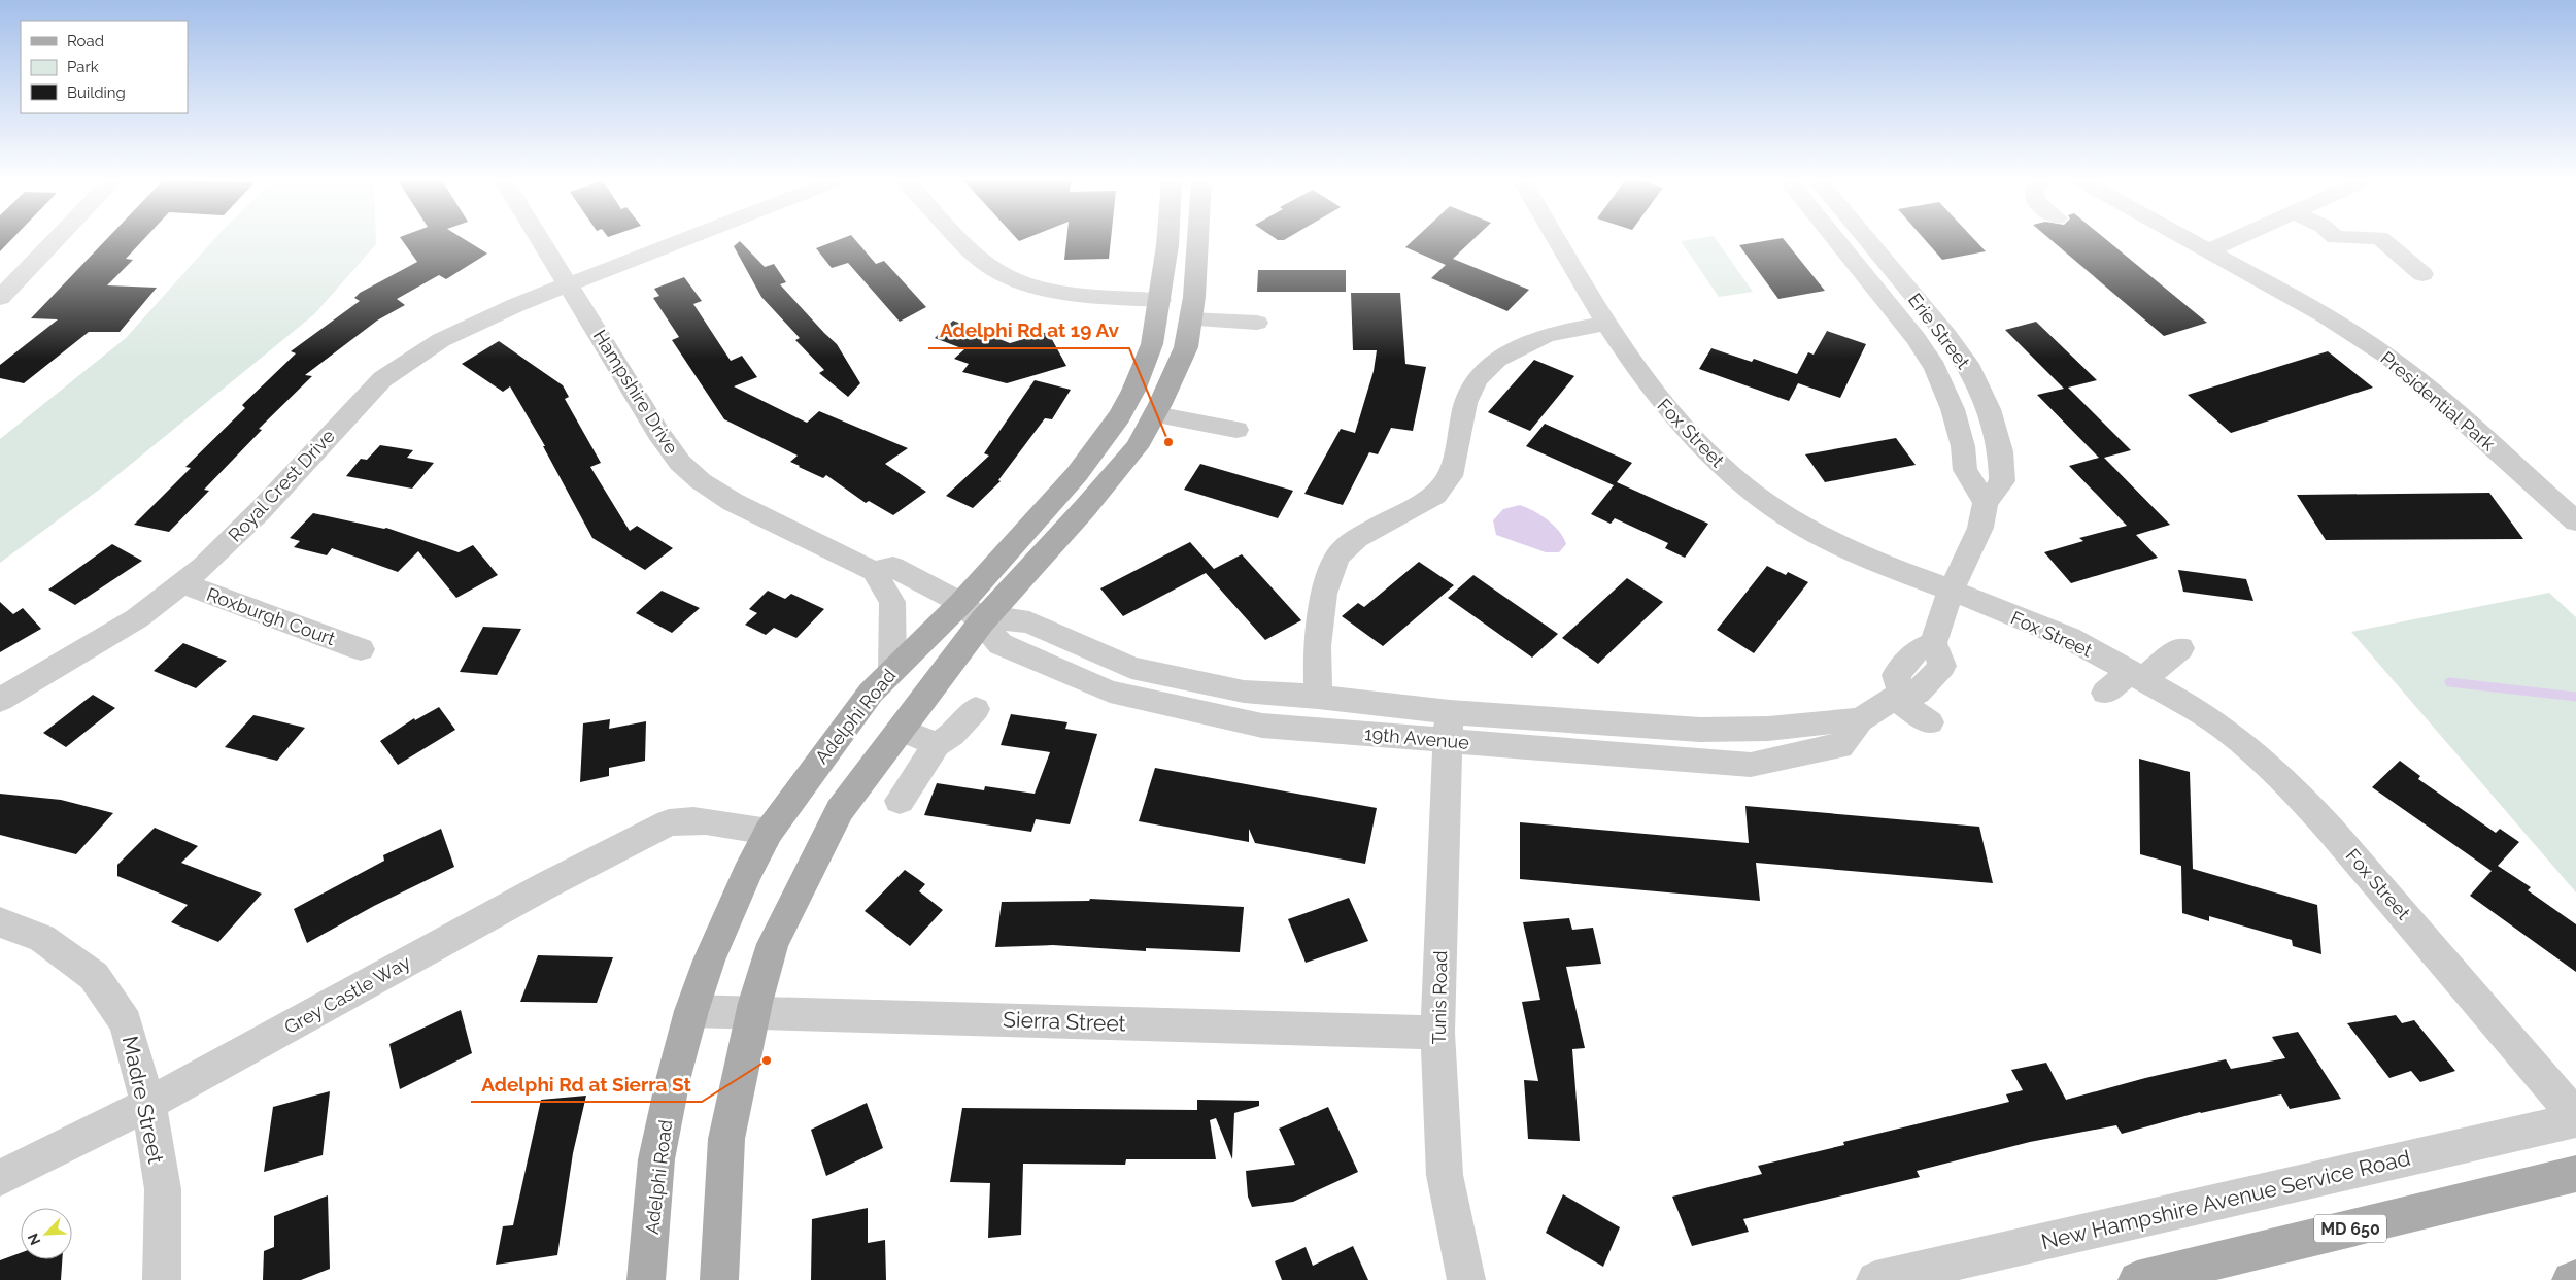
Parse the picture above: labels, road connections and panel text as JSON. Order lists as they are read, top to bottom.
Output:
{
  "streets": {
    "main road": ["Adelphi Road", "MD 650"],
    "street": [
      "Erie Street",
      "Hampshire Drive",
      "Presidential Park",
      "Fox Street",
      "Royal Crest Drive",
      "Roxburgh Court",
      "19th Avenue",
      "Grey Castle Way",
      "Tunis Road",
      "Sierra Street",
      "Madre Street",
      "New Hampshire Avenue Service Road"
    ]
  },
  "crossings": [
    ["Erie Street", "Fox Street"],
    ["Erie Street", "19th Avenue"],
    ["Hampshire Drive", "Royal Crest Drive"],
    ["Hampshire Drive", "Adelphi Road"],
    ["Hampshire Drive", "19th Avenue"],
    ["Fox Street", "19th Avenue"],
    ["Fox Street", "New Hampshire Avenue Service Road"],
    ["Royal Crest Drive", "Roxburgh Court"],
    ["Adelphi Road", "19th Avenue"],
    ["Adelphi Road", "Grey Castle Way"],
    ["Adelphi Road", "Sierra Street"],
    ["19th Avenue", "Tunis Road"],
    ["Grey Castle Way", "Madre Street"],
    ["Tunis Road", "Sierra Street"]
  ],
  "places": ["Adelphi Rd at 19 Av", "Adelphi Rd at Sierra St"],
  "legend": ["Road", "Park", "Building"],
  "north": "bottom left"
}
